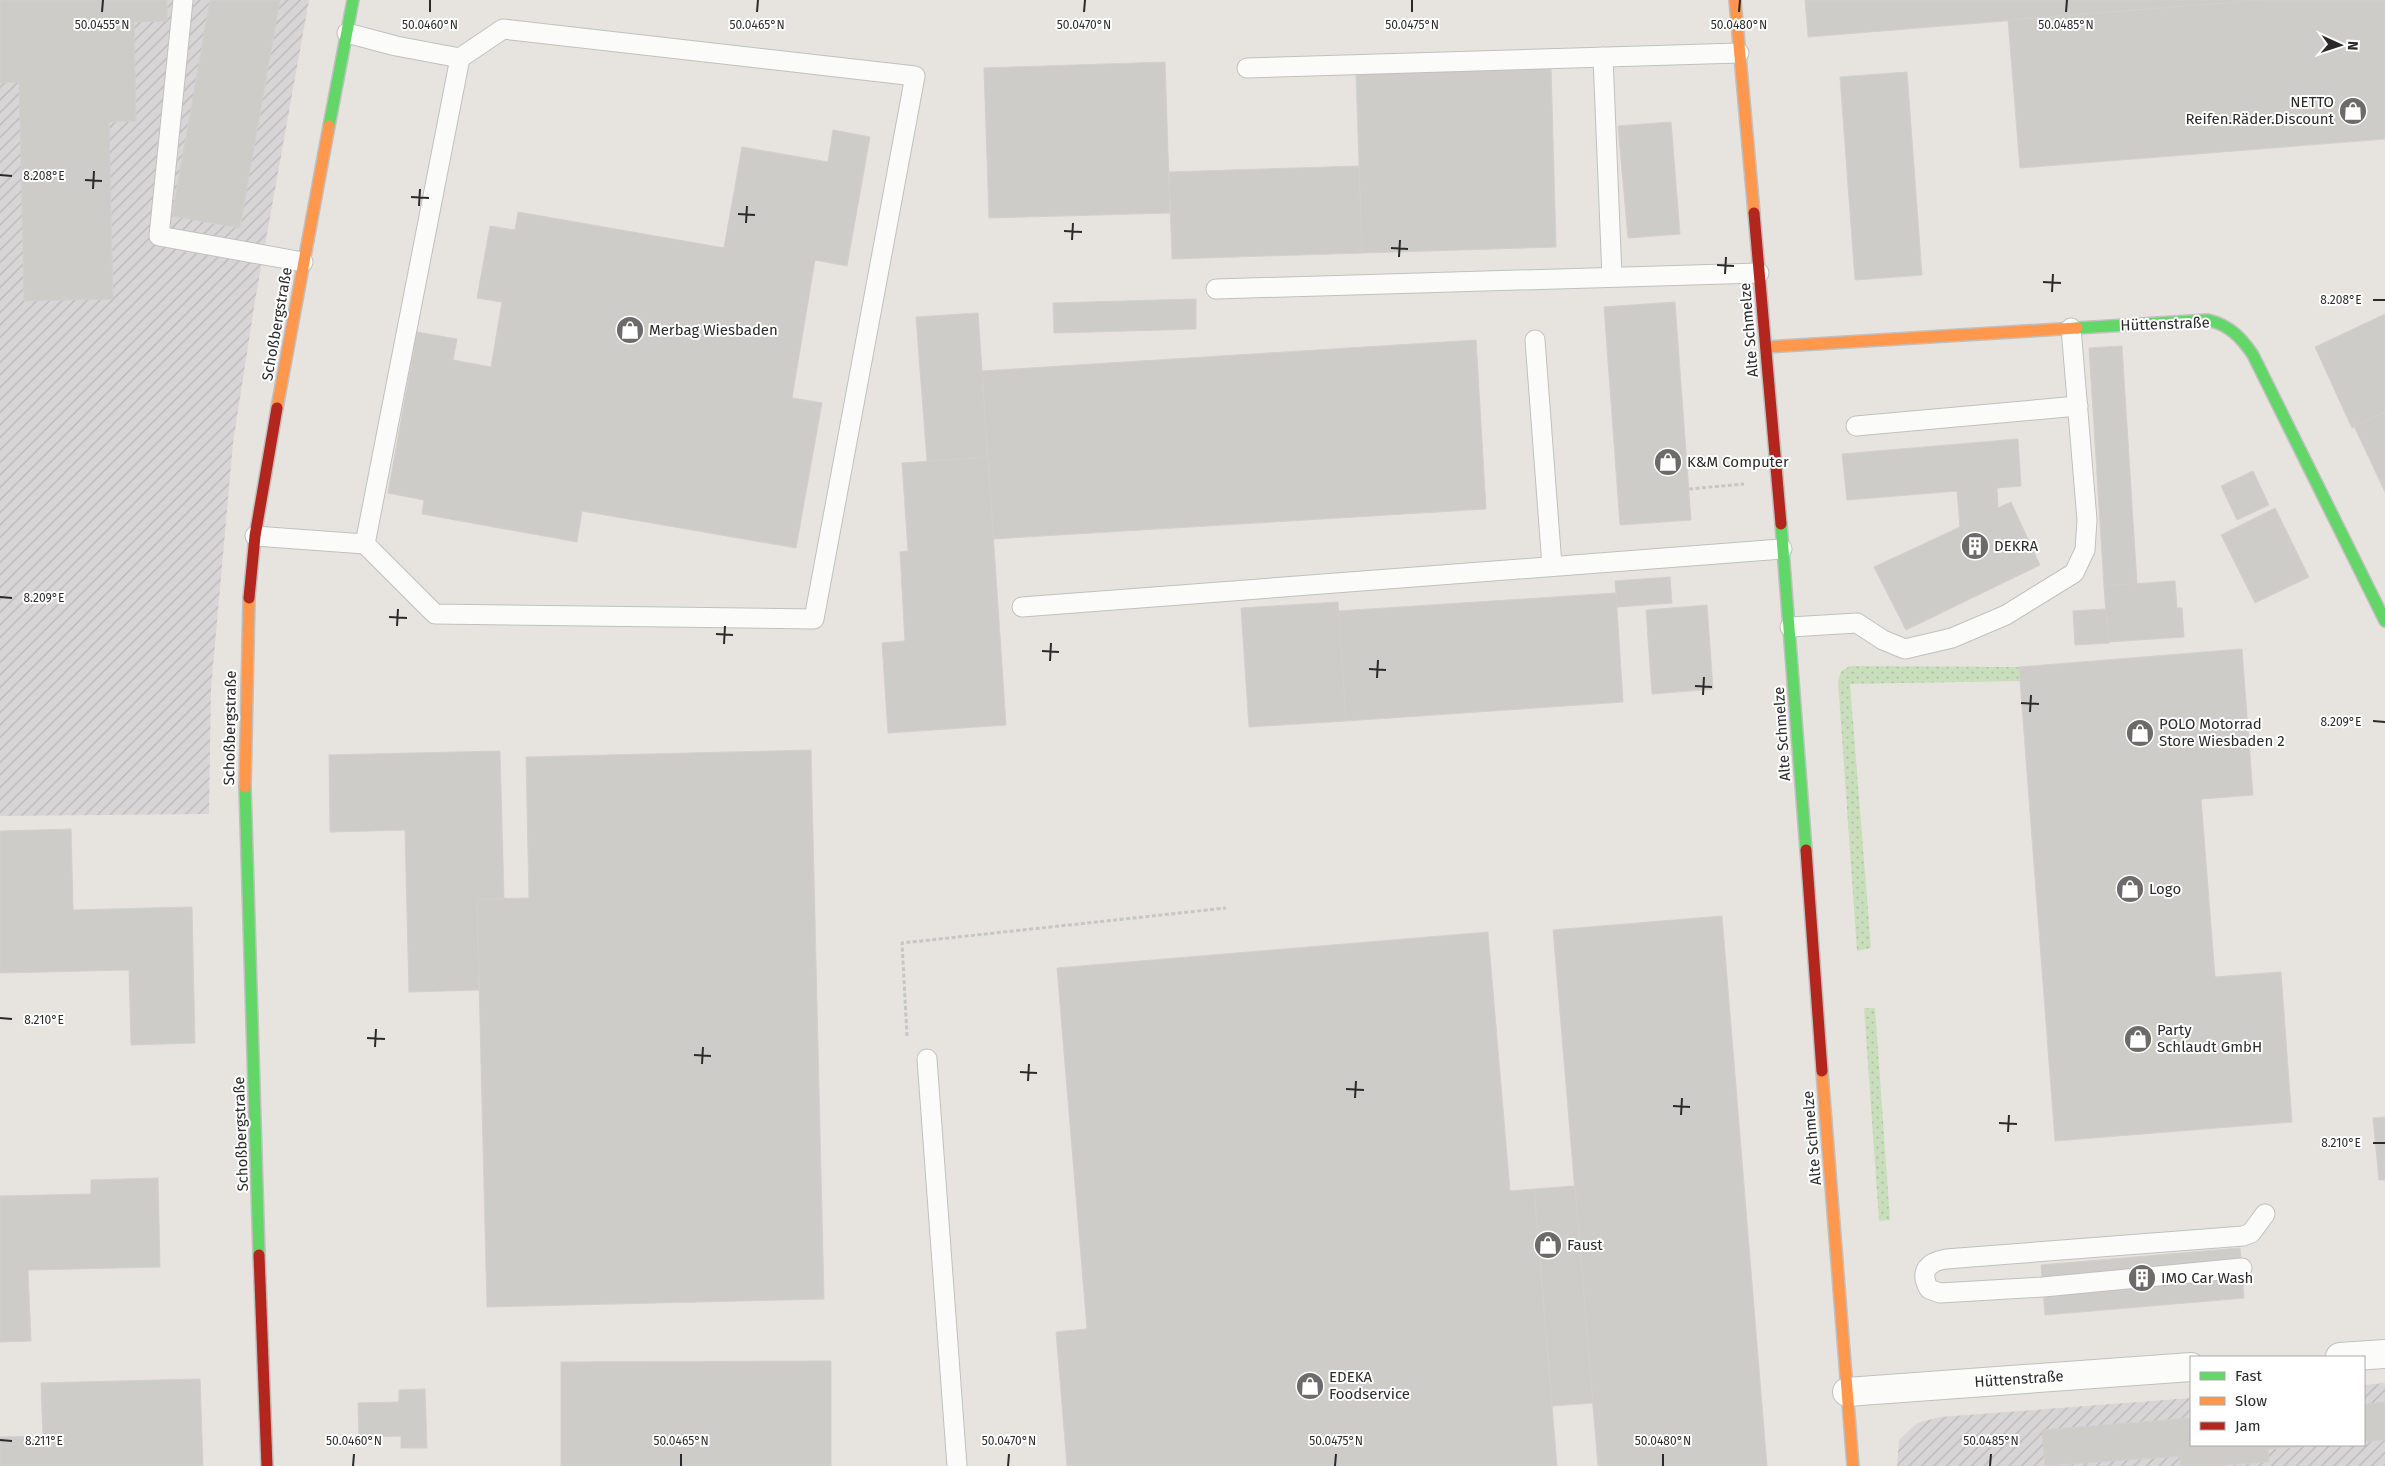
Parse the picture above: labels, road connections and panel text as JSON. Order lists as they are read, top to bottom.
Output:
{
  "streets": {
    "street": ["Schoßbergstraße", "Hüttenstraße", "Alte Schmelze"]
  },
  "crossings": [
    ["Hüttenstraße", "Alte Schmelze"]
  ],
  "places": {
    "shop": [
      "NETTO Reifen.Räder.Discount",
      "Merbag Wiesbaden",
      "K&M Computer",
      "POLO Motorrad Store Wiesbaden 2",
      "Logo",
      "Party Schlaudt GmbH",
      "Faust",
      "EDEKA Foodservice"
    ],
    "building": ["DEKRA", "IMO Car Wash"]
  },
  "legend": ["Fast", "Slow", "Jam"],
  "north": "right",
  "coordinates": [
    "50.0455°N",
    "50.0460°N",
    "50.0465°N",
    "50.0470°N",
    "50.0475°N",
    "50.0480°N",
    "50.0485°N",
    "8.208°E",
    "8.209°E",
    "8.210°E",
    "8.211°E"
  ]
}
